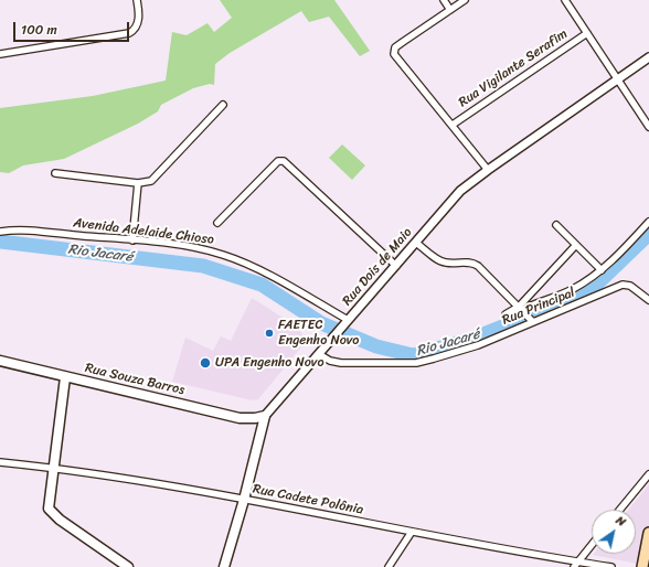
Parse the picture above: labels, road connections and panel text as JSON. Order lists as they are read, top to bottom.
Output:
{
  "streets": {
    "main road": ["Rua Dois de Maio", "Rua Souza Barros"],
    "street": [
      "Rua Vigilante Serafim",
      "Avenida Adelaide Chioso",
      "Rua Principal",
      "Rua Cadete Polônia"
    ]
  },
  "crossings": [
    ["Avenida Adelaide Chioso", "Rua Dois de Maio"],
    ["Rua Dois de Maio", "Rua Principal"],
    ["Rua Dois de Maio", "Rua Souza Barros"],
    ["Rua Dois de Maio", "Rua Cadete Polônia"]
  ],
  "water": ["Rio Jacaré"],
  "places": ["FAETEC Engenho Novo", "UPA Engenho Novo"],
  "scale_bar": "100 m",
  "north": "top right"
}
